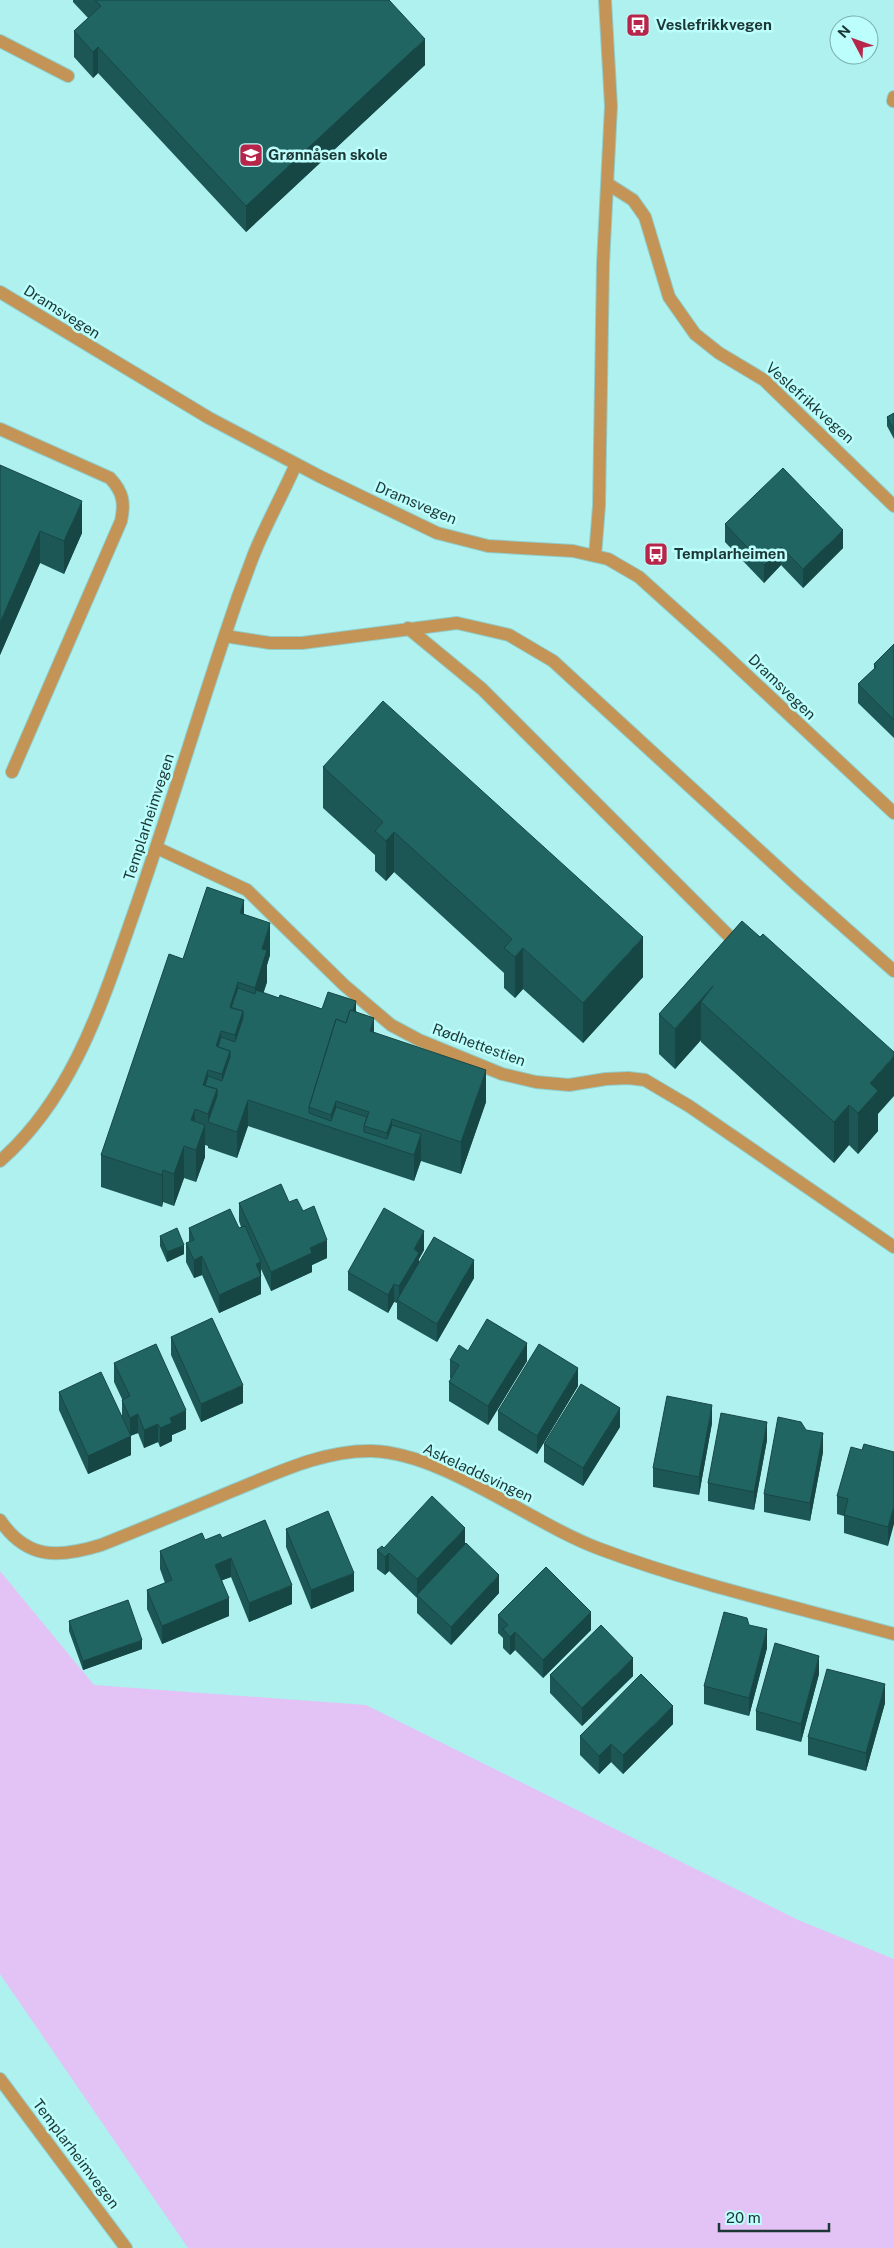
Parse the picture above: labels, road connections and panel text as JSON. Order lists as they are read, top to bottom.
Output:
{
  "streets": {
    "street": [
      "Dramsvegen",
      "Veslefrikkvegen",
      "Templarheimvegen",
      "Rødhettestien",
      "Askeladdsvingen"
    ]
  },
  "crossings": [
    ["Dramsvegen", "Templarheimvegen"],
    ["Templarheimvegen", "Rødhettestien"]
  ],
  "places": {
    "bus stop": ["Veslefrikkvegen", "Templarheimen"],
    "school or university": ["Grønnåsen skole"]
  },
  "scale_bar": "20 m",
  "north": "top left"
}
